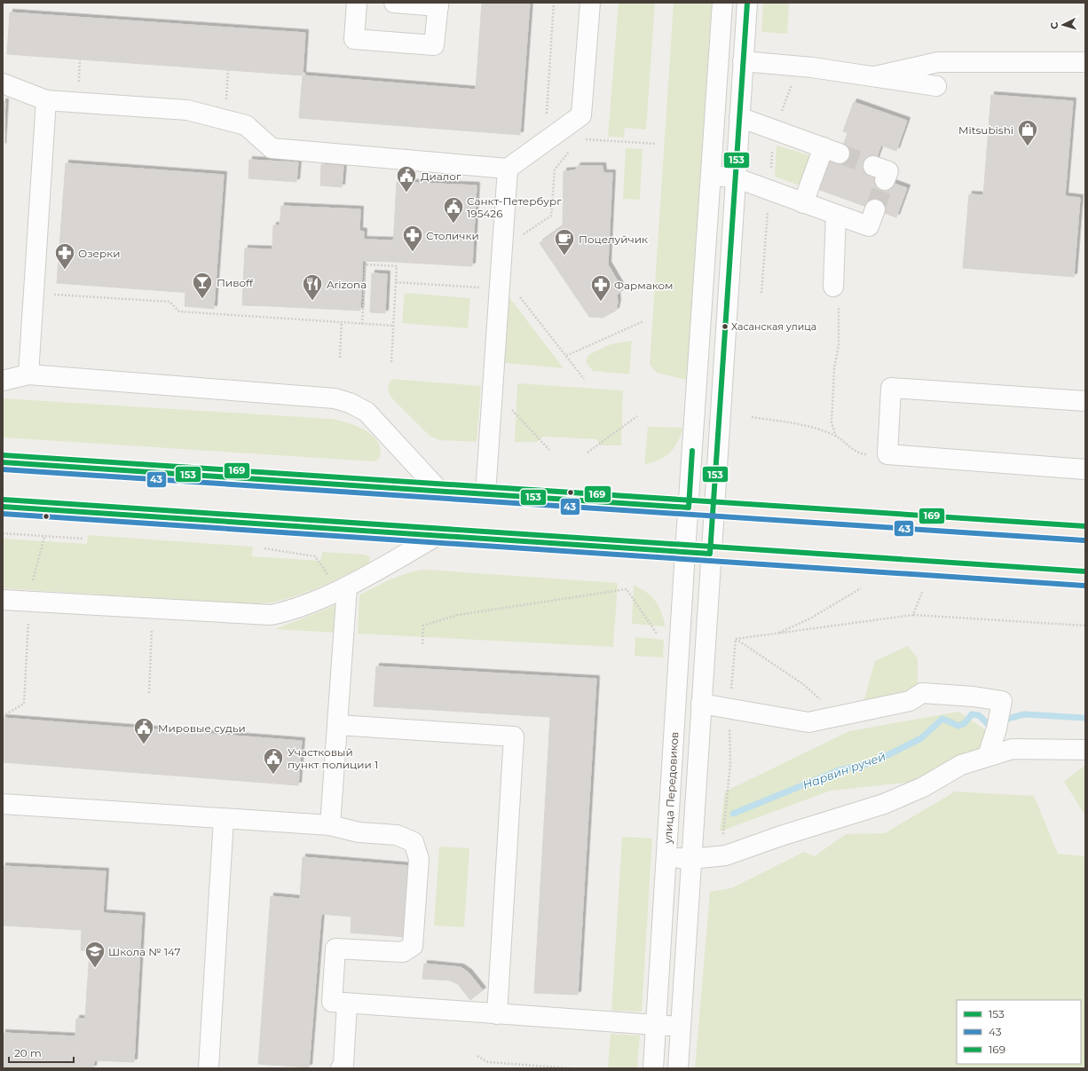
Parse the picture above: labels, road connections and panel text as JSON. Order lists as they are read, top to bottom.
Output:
{
  "streets": {
    "street": ["улица Передовиков"]
  },
  "water": ["Нарвин ручей"],
  "places": {
    "shop": ["Mitsubishi"],
    "public building": [
      "Диалог",
      "Санкт-Петербург 195426",
      "Мировые судьи",
      "Участковый пункт полиции 1"
    ],
    "pharmacy": ["Столички", "Озерки", "Фармаком"],
    "cafe": ["Поцелуйчик"],
    "bar": ["Пивoff"],
    "restaurant": ["Arizona"],
    "other": ["Хасанская улица"],
    "school or university": ["Школа № 147"]
  },
  "lines": ["transit line 153", "transit line 169", "transit line 43"],
  "legend": ["153", "43", "169"],
  "scale_bar": "20 m",
  "north": "left"
}
